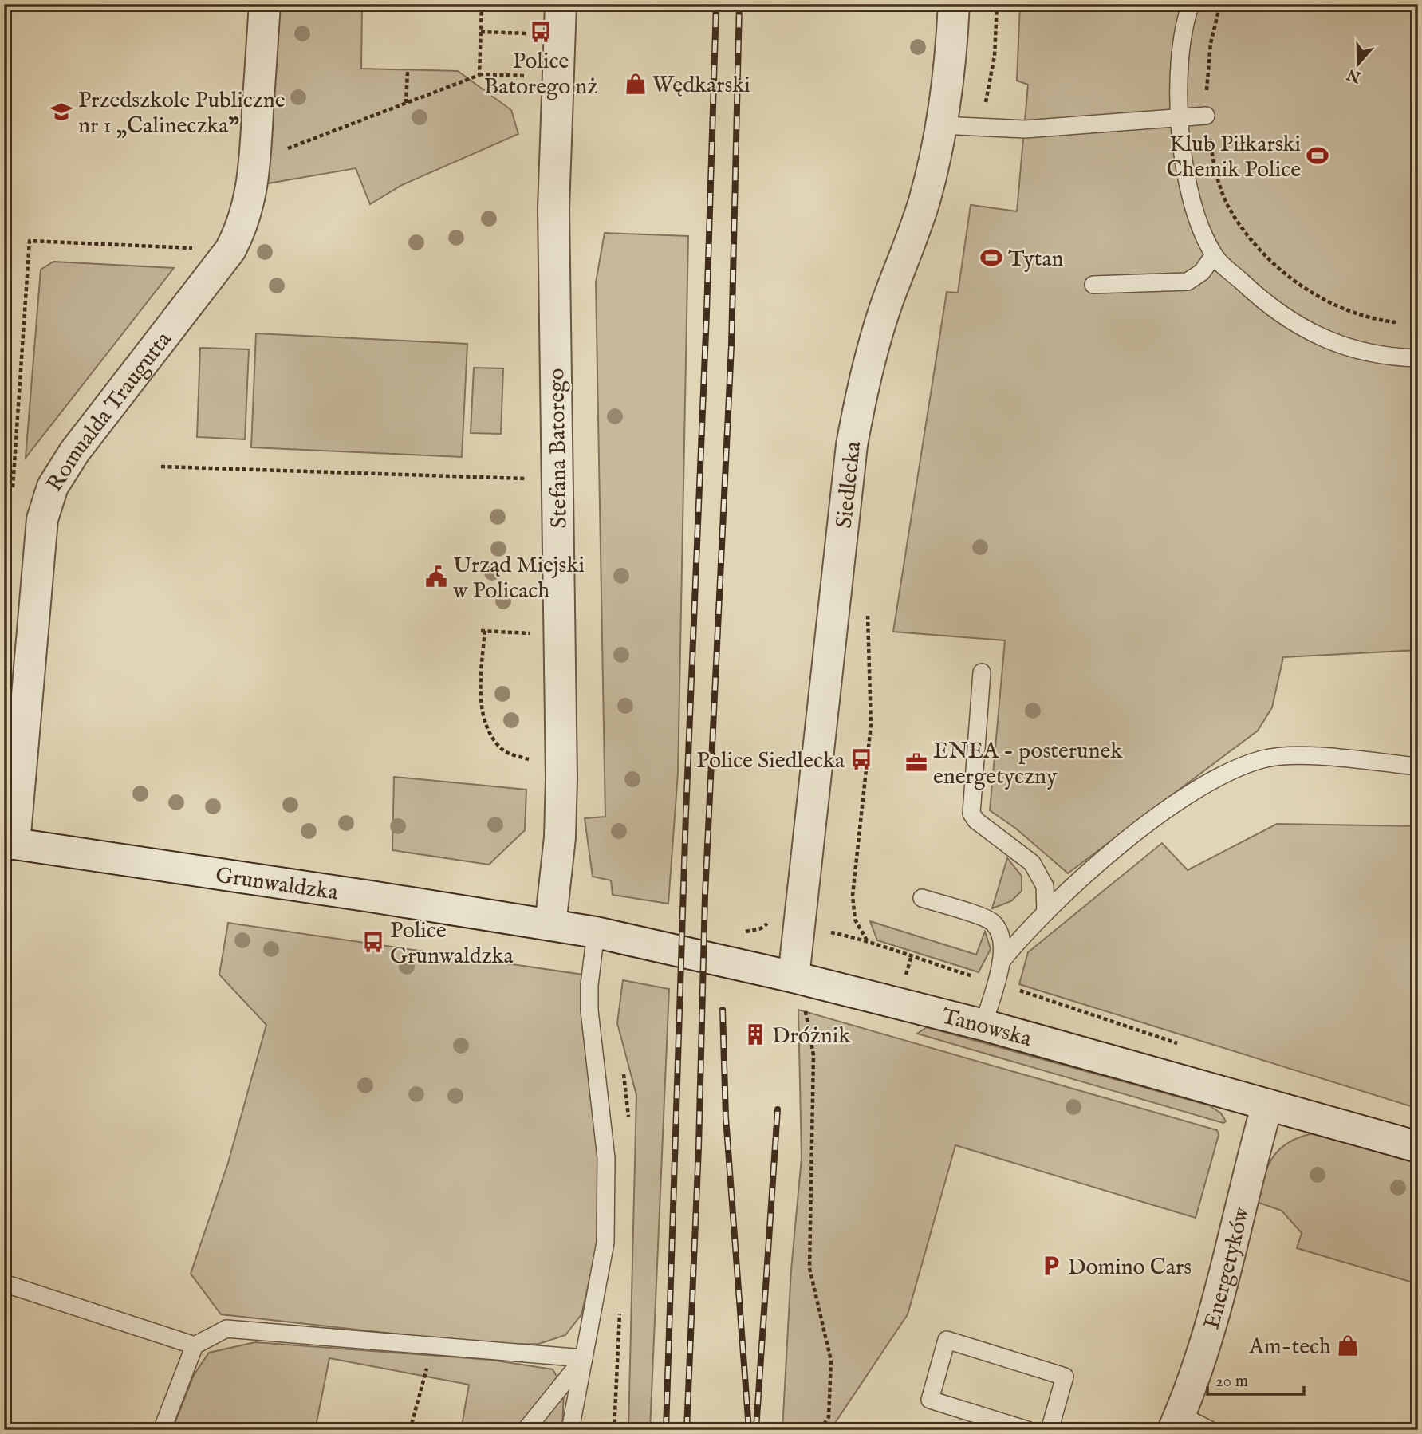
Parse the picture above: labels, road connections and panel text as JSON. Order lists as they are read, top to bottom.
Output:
{
  "streets": {
    "street": [
      "Romualda Traugutta",
      "Stefana Batorego",
      "Siedlecka",
      "Grunwaldzka",
      "Tanowska",
      "Energetyków"
    ]
  },
  "crossings": [
    ["Romualda Traugutta", "Grunwaldzka"],
    ["Stefana Batorego", "Grunwaldzka"],
    ["Stefana Batorego", "Tanowska"],
    ["Siedlecka", "Tanowska"],
    ["Grunwaldzka", "Tanowska"],
    ["Tanowska", "Energetyków"]
  ],
  "places": {
    "bus stop": ["Police Batorego nż", "Police Siedlecka", "Police Grunwaldzka"],
    "shop": ["Wędkarski", "Am-tech"],
    "school or university": ["Przedszkole Publiczne nr 1 „Calineczka”"],
    "sports": ["Klub Piłkarski Chemik Police", "Tytan"],
    "public building": ["Urząd Miejski w Policach"],
    "office": ["ENEA - posterunek energetyczny"],
    "building": ["Dróżnik"],
    "parking": ["Domino Cars"]
  },
  "scale_bar": "20 m",
  "north": "bottom"
}
